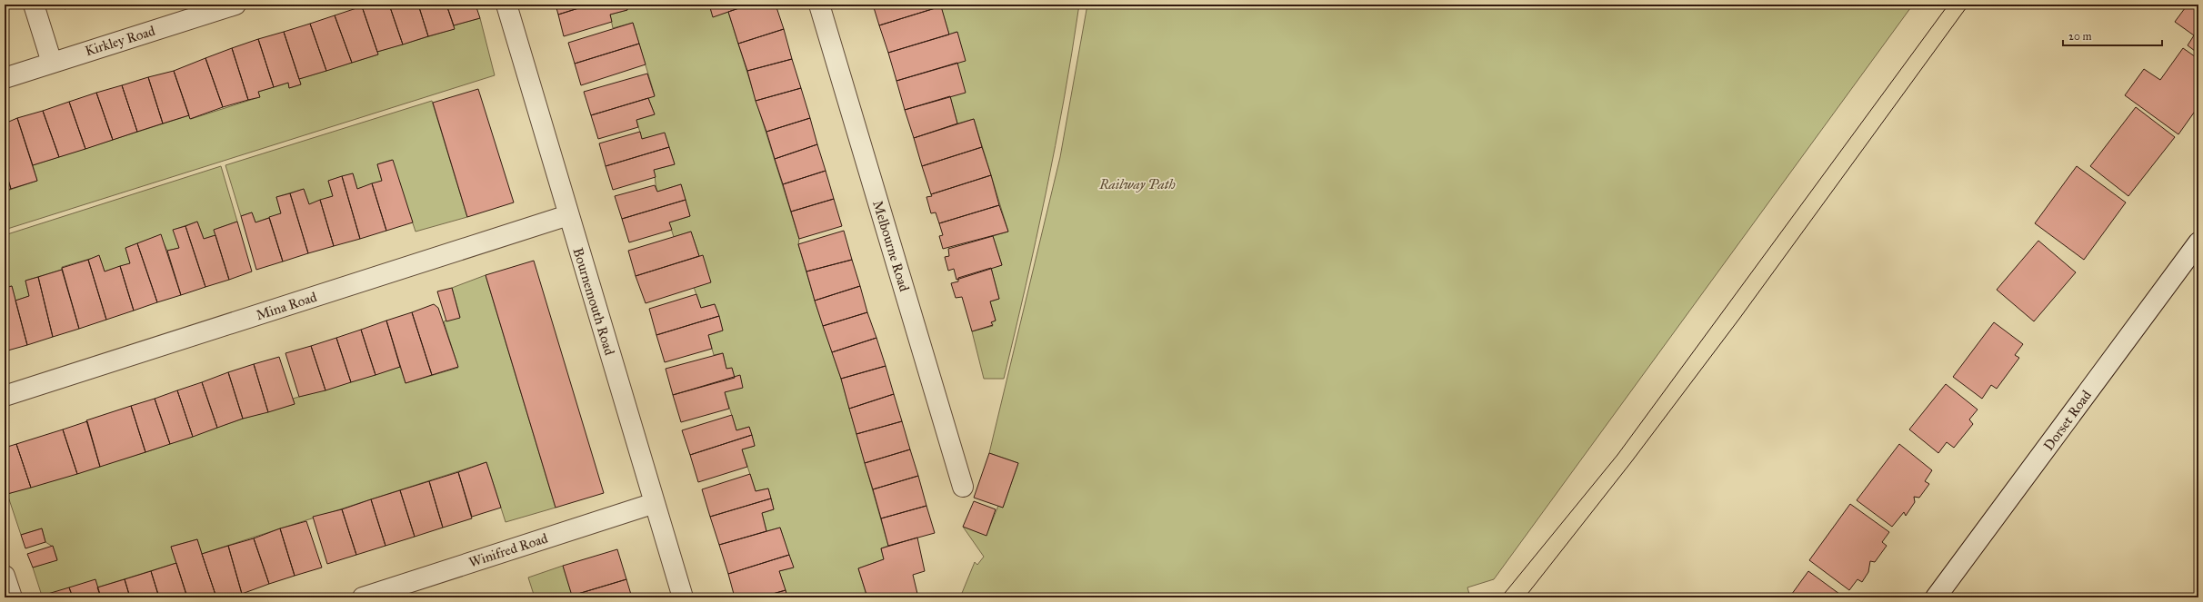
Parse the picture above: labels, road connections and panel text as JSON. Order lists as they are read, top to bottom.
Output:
{
  "streets": {
    "street": [
      "Kirkley Road",
      "Melbourne Road",
      "Bournemouth Road",
      "Mina Road",
      "Dorset Road",
      "Winifred Road"
    ]
  },
  "crossings": [
    ["Bournemouth Road", "Mina Road"],
    ["Bournemouth Road", "Winifred Road"]
  ],
  "parks": ["Railway Path"],
  "scale_bar": "20 m"
}
